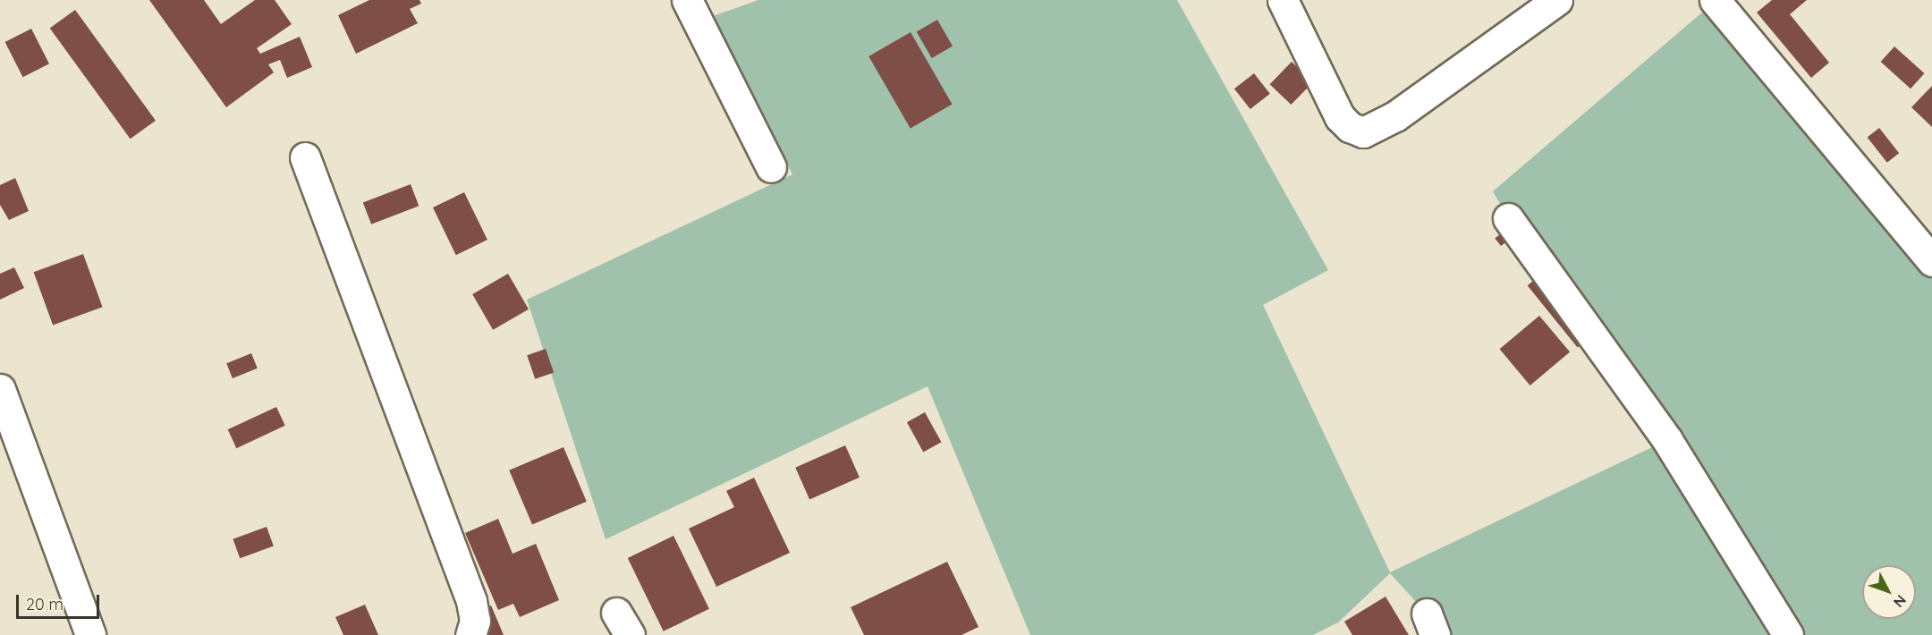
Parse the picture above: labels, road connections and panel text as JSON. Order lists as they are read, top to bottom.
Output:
{
  "scale_bar": "20 m",
  "north": "bottom right"
}
